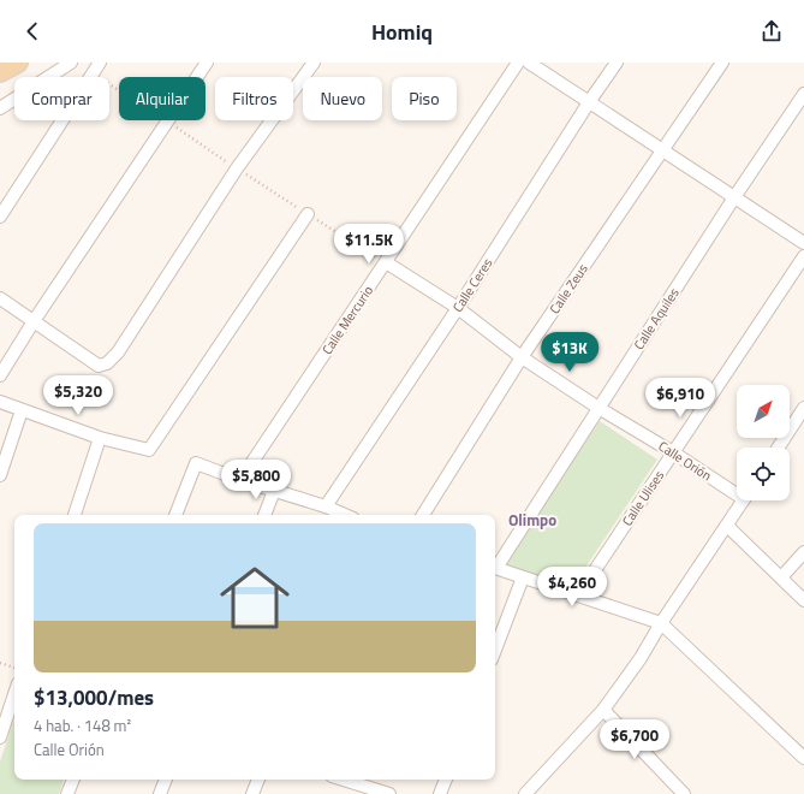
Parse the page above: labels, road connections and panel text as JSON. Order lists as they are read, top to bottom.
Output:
{
  "streets": {
    "street": [
      "Calle Ceres",
      "Calle Zeus",
      "Calle Aquiles",
      "Calle Mercurio",
      "Calle Orión",
      "Calle Ulises"
    ]
  },
  "crossings": [
    ["Calle Ceres", "Calle Orión"],
    ["Calle Zeus", "Calle Orión"],
    ["Calle Aquiles", "Calle Orión"],
    ["Calle Mercurio", "Calle Orión"],
    ["Calle Orión", "Calle Ulises"]
  ],
  "districts": ["Olimpo"],
  "north": "top right",
  "page": {
    "header": "Homiq",
    "chip": [
      "Comprar",
      "Alquilar",
      "Filtros",
      "Nuevo",
      "Piso"
    ],
    "price": [
      "$11.5K",
      "$13K",
      "$5,320",
      "$6,910",
      "$5,800",
      "$4,260",
      "$6,700"
    ],
    "list": [
      {
        "name": "$13,000/mes",
        "note": "4 hab. · 148 m² · Calle Orión"
      }
    ]
  }
}
